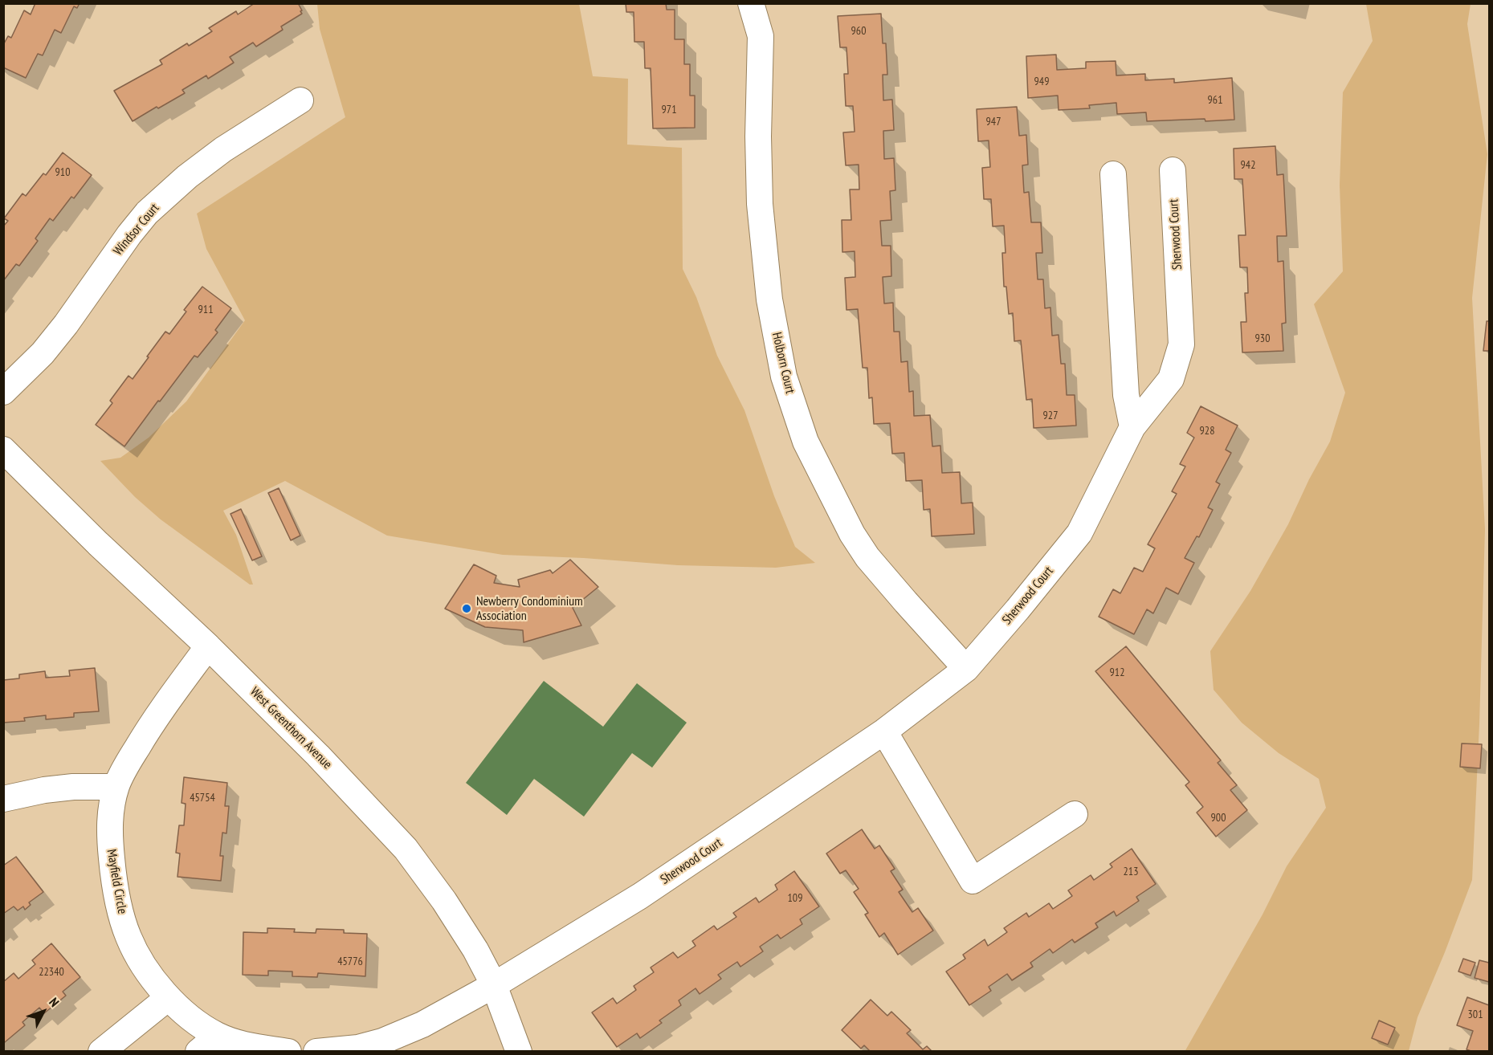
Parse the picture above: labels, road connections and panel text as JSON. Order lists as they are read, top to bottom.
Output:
{
  "streets": {
    "street": [
      "Windsor Court",
      "Sherwood Court",
      "Holborn Court",
      "West Greenthorn Avenue",
      "Mayfield Circle"
    ]
  },
  "crossings": [
    ["Sherwood Court", "Holborn Court"],
    ["Sherwood Court", "West Greenthorn Avenue"],
    ["West Greenthorn Avenue", "Mayfield Circle"]
  ],
  "places": ["Newberry Condominium Association"],
  "house_numbers": [
    "960",
    "949",
    "961",
    "971",
    "947",
    "942",
    "910",
    "911",
    "930",
    "927",
    "928",
    "912",
    "45754",
    "900",
    "213",
    "109",
    "45776",
    "22340",
    "301"
  ],
  "north": "top right"
}
